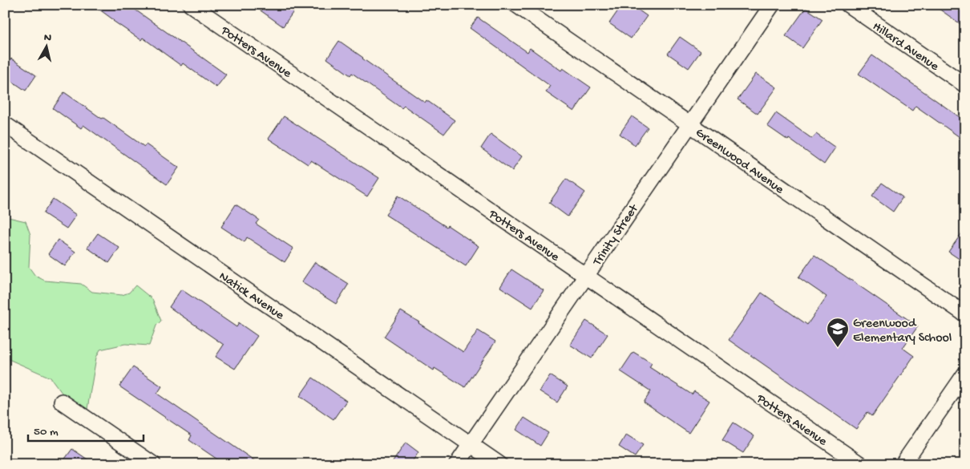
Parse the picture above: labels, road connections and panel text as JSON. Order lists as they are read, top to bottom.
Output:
{
  "streets": {
    "street": [
      "Hillard Avenue",
      "Potters Avenue",
      "Greenwood Avenue",
      "Trinity Street",
      "Natick Avenue"
    ]
  },
  "crossings": [
    ["Potters Avenue", "Trinity Street"],
    ["Greenwood Avenue", "Trinity Street"],
    ["Trinity Street", "Natick Avenue"]
  ],
  "places": {
    "school or university": ["Greenwood Elementary School"]
  },
  "scale_bar": "50 m",
  "north": "top"
}
